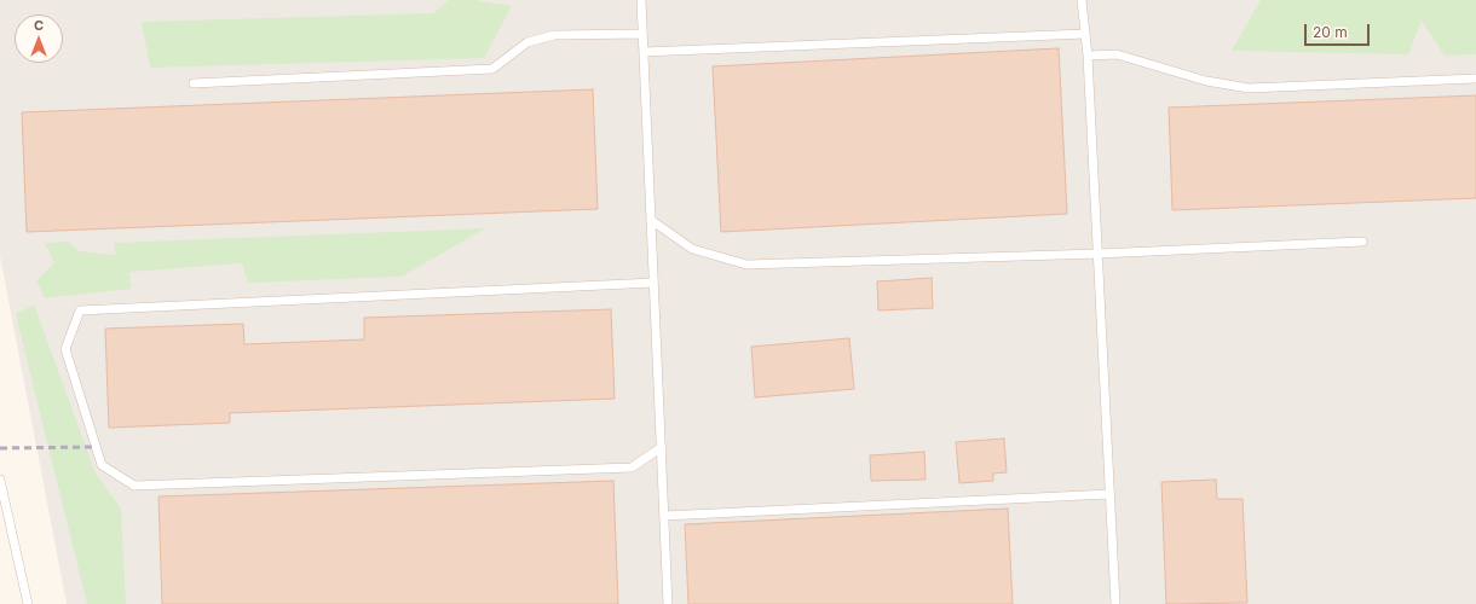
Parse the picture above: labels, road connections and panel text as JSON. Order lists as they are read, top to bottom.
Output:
{
  "scale_bar": "20 m",
  "north": "top"
}
